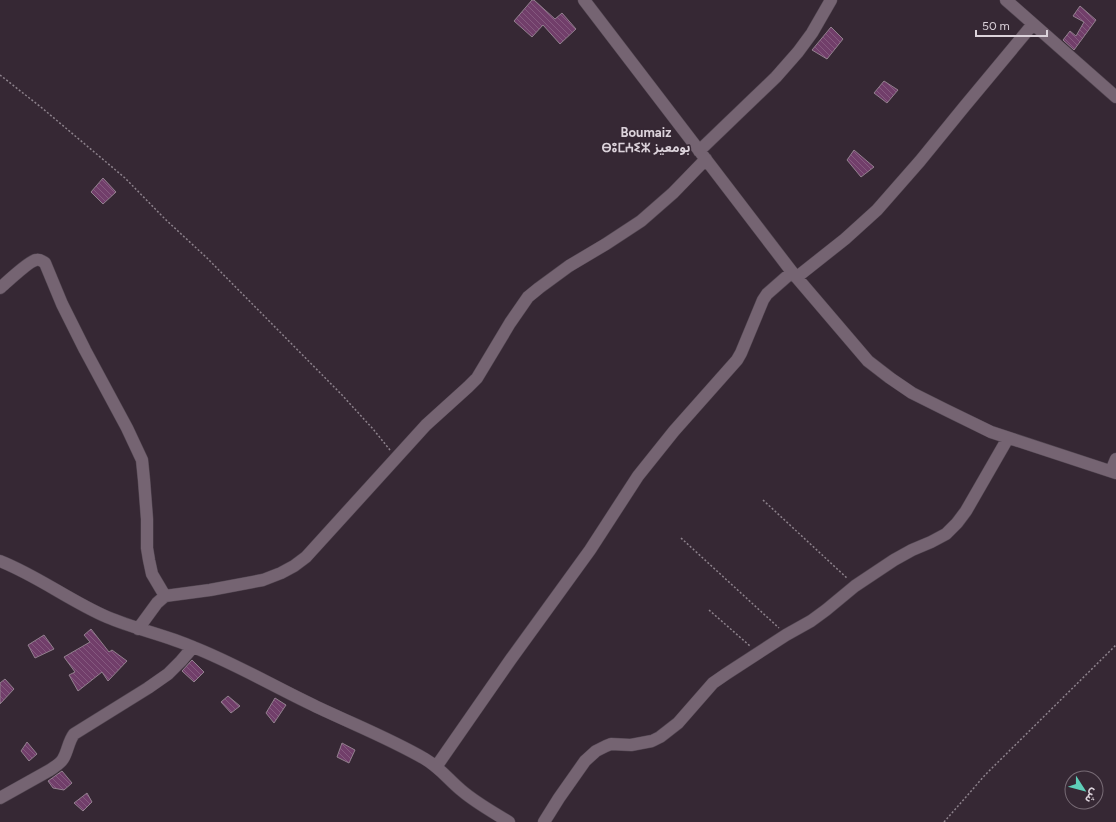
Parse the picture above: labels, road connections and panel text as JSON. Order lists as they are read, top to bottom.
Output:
{
  "districts": ["Boumaiz ⴱⵓⵎⵄⵉⵣ بومعيز"],
  "scale_bar": "50 m",
  "north": "bottom right"
}
